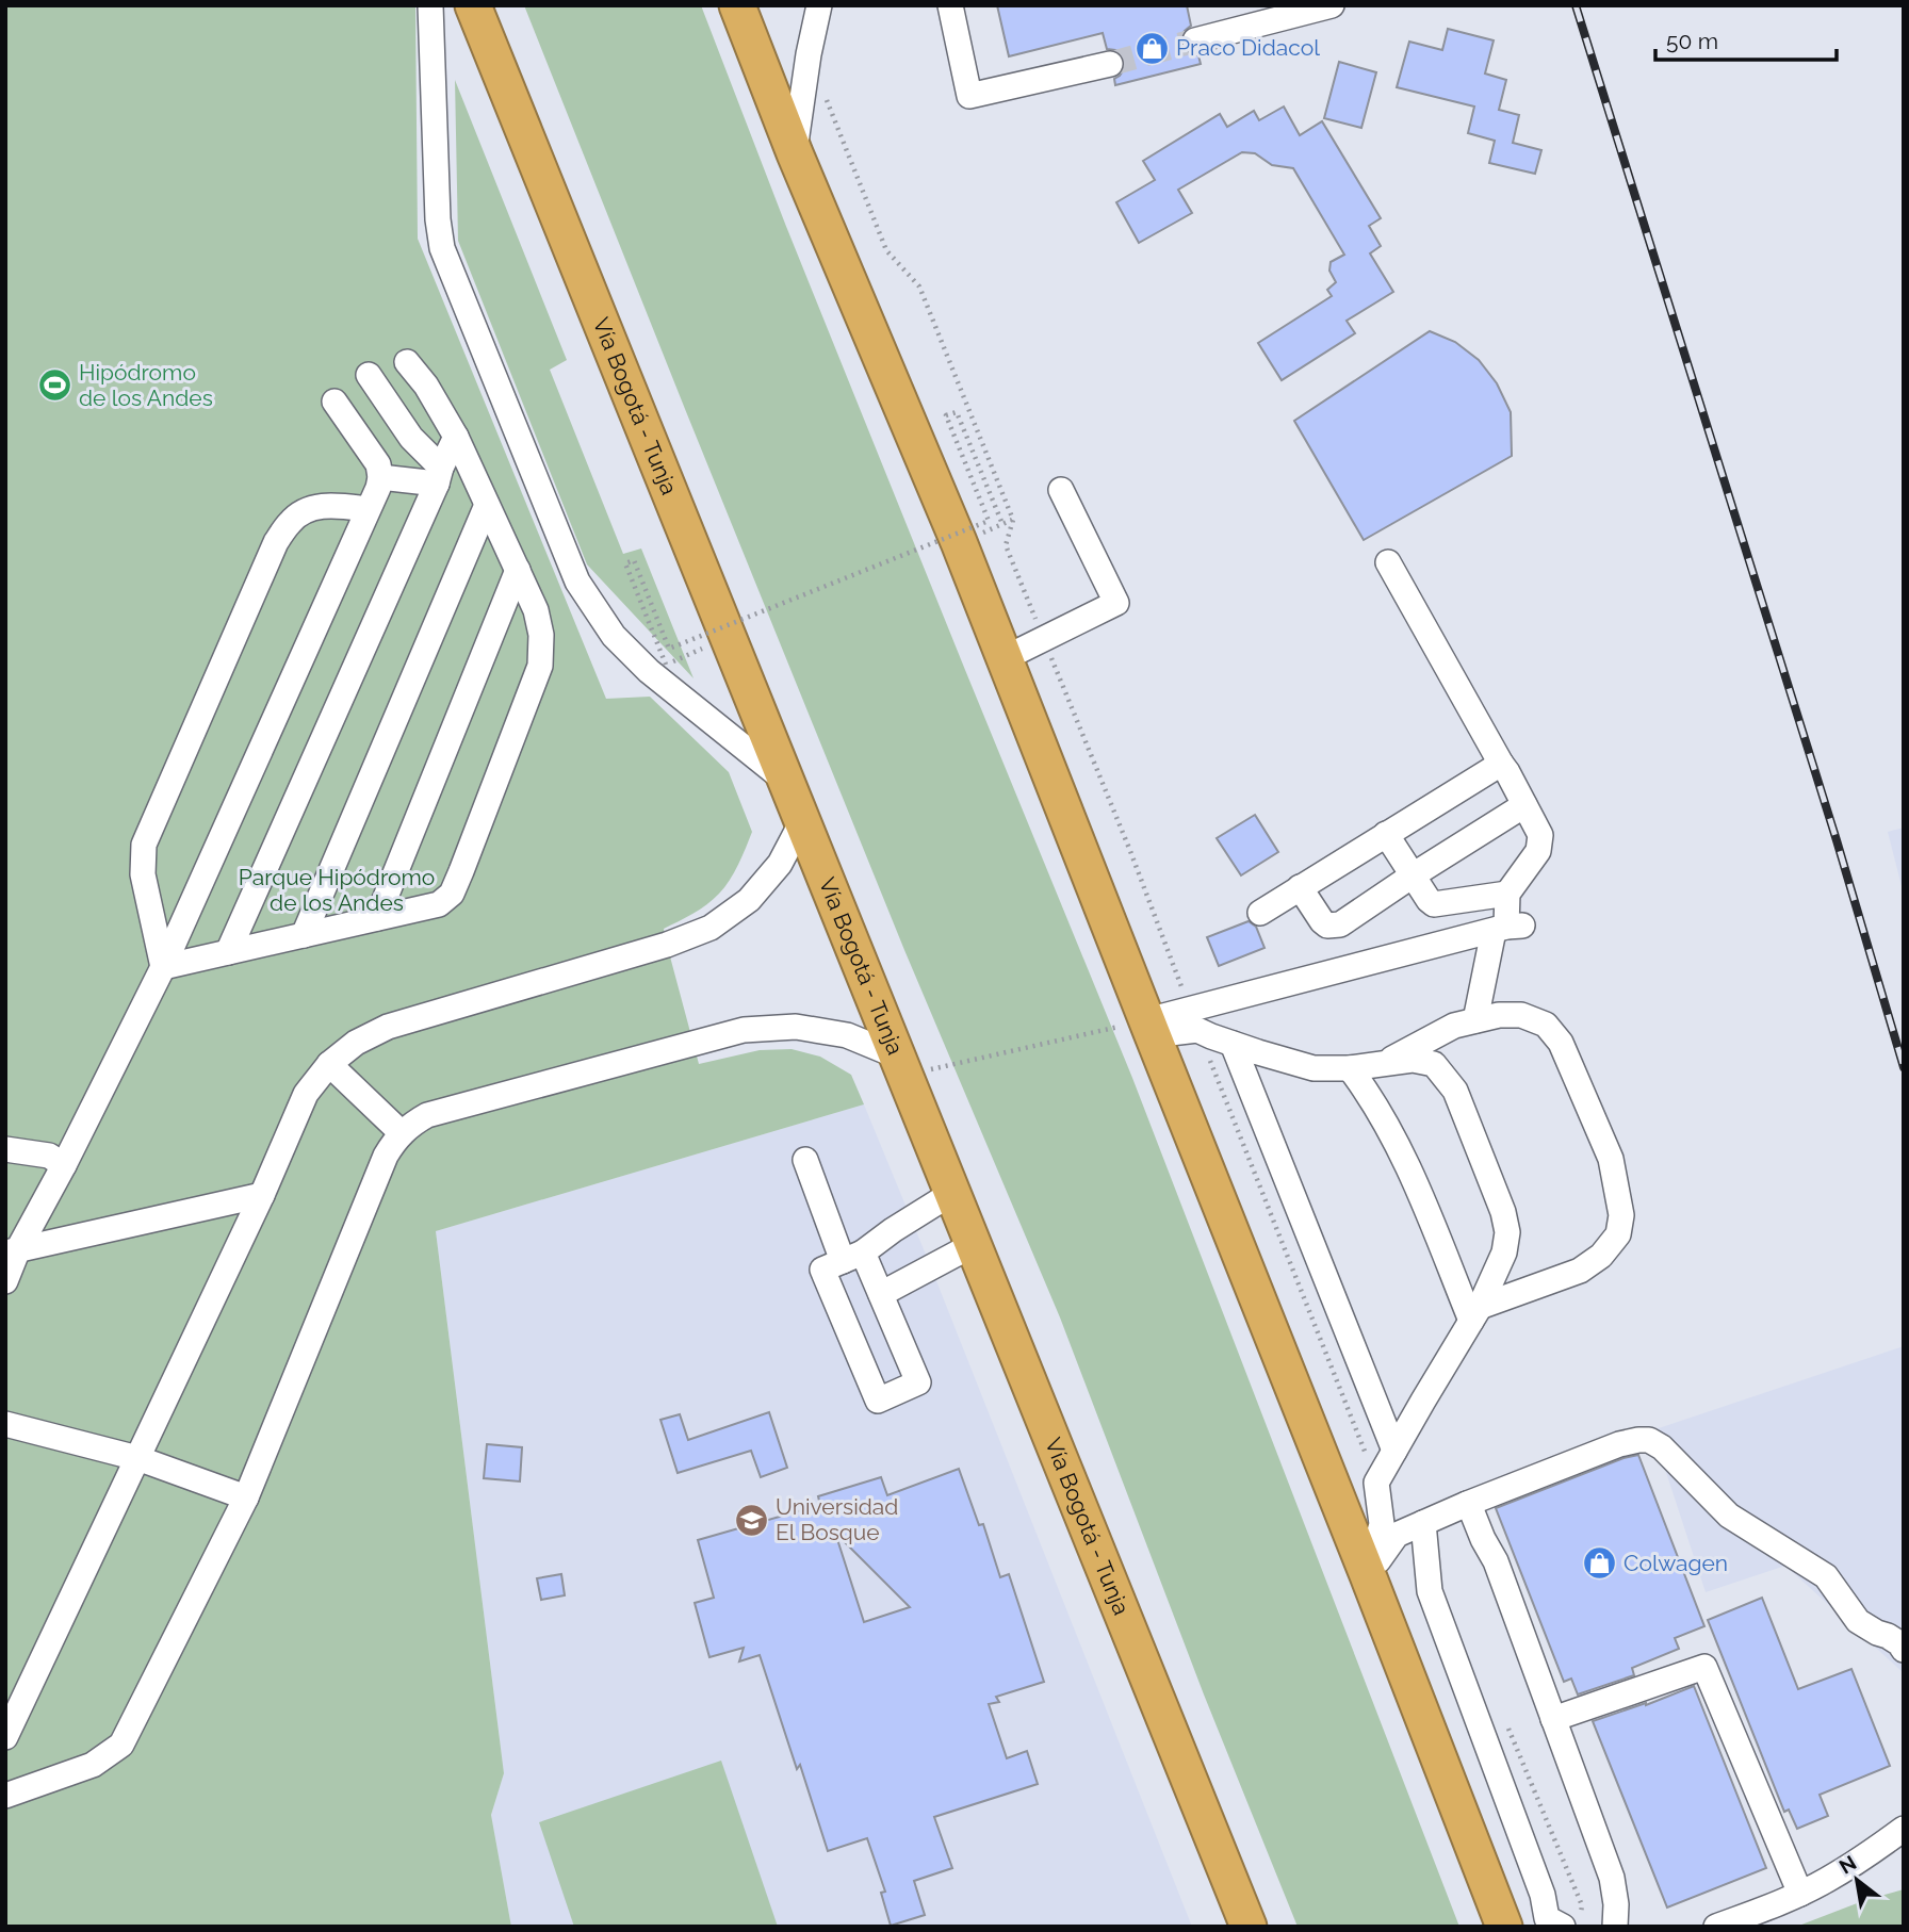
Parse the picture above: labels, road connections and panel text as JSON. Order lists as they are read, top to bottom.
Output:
{
  "streets": {
    "highway": ["Vía Bogotá - Tunja"]
  },
  "parks": ["Parque Hipódromo de los Andes"],
  "places": {
    "shop": ["Praco Didacol", "Colwagen"],
    "sports": ["Hipódromo de los Andes"],
    "school or university": ["Universidad El Bosque"]
  },
  "scale_bar": "50 m",
  "north": "top left"
}
